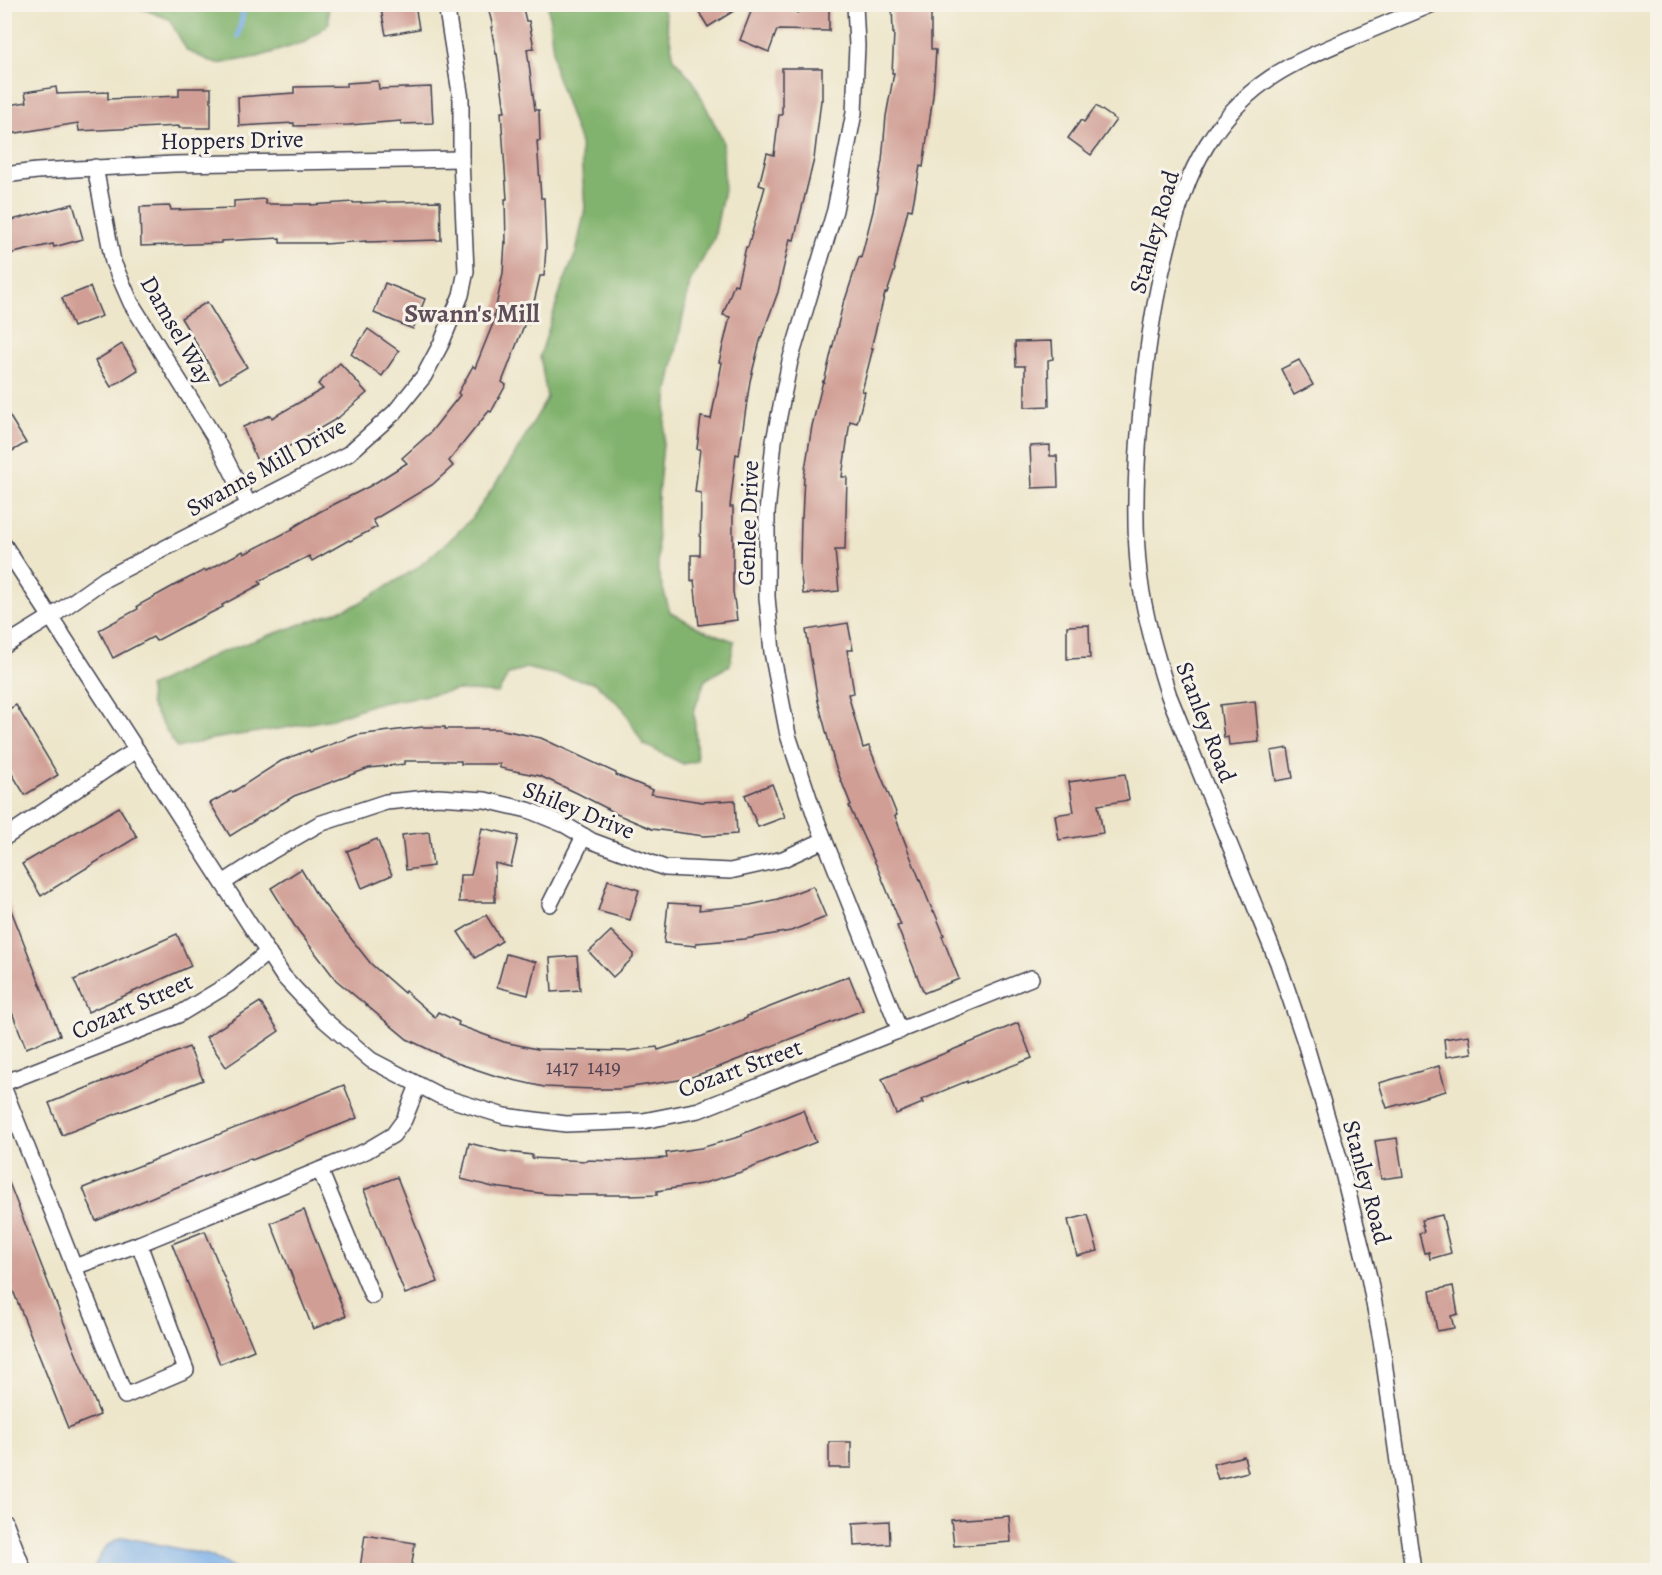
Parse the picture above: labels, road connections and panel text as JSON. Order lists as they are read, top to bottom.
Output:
{
  "streets": {
    "street": [
      "Hoppers Drive",
      "Stanley Road",
      "Damsel Way",
      "Swanns Mill Drive",
      "Genlee Drive",
      "Shiley Drive",
      "Cozart Street"
    ]
  },
  "crossings": [
    ["Hoppers Drive", "Damsel Way"],
    ["Hoppers Drive", "Swanns Mill Drive"],
    ["Damsel Way", "Swanns Mill Drive"],
    ["Swanns Mill Drive", "Cozart Street"],
    ["Genlee Drive", "Shiley Drive"],
    ["Genlee Drive", "Cozart Street"],
    ["Shiley Drive", "Cozart Street"]
  ],
  "districts": ["Swann's Mill"],
  "house_numbers": ["1417", "1419"]
}
